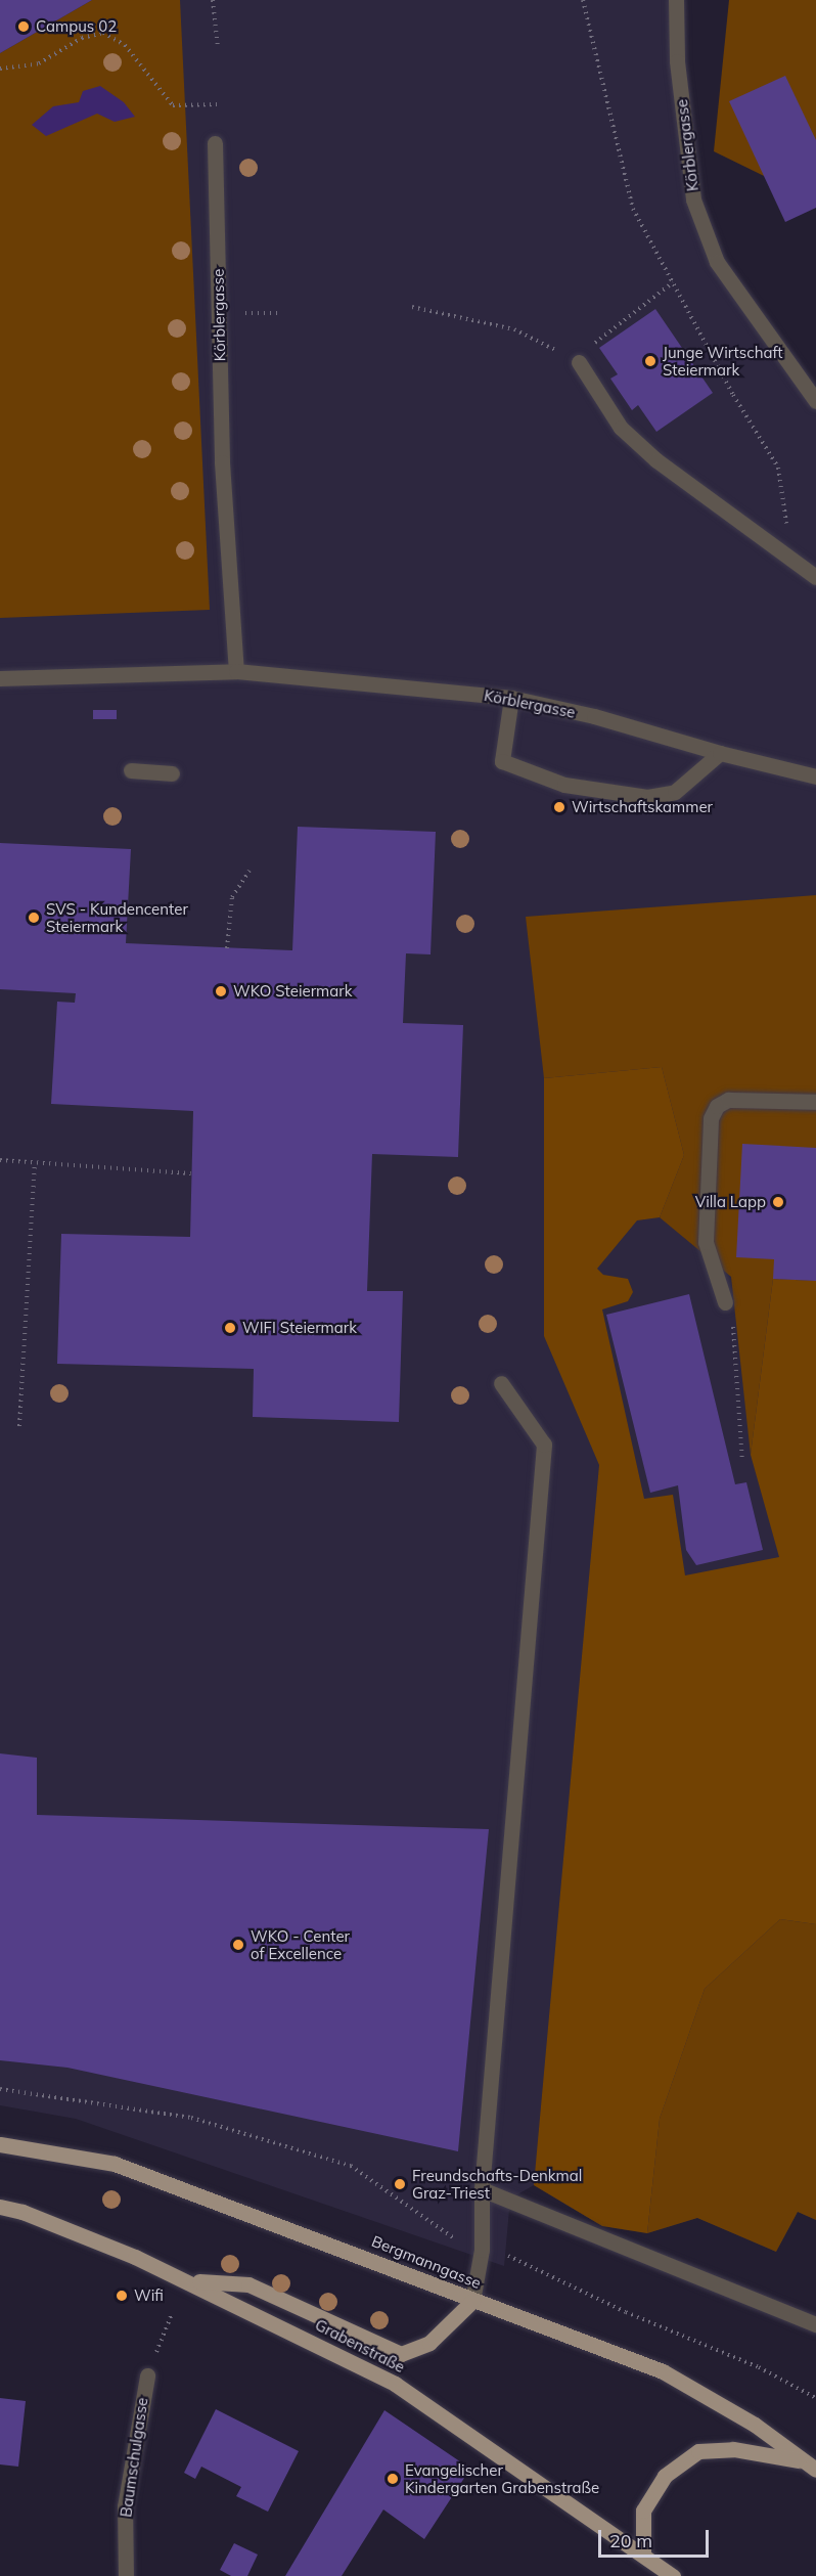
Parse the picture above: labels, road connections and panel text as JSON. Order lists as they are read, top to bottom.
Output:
{
  "streets": {
    "main road": ["Bergmanngasse", "Grabenstraße"],
    "street": ["Körblergasse", "Baumschulgasse"]
  },
  "places": [
    "Campus 02",
    "Junge Wirtschaft Steiermark",
    "Wirtschaftskammer",
    "SVS - Kundencenter Steiermark",
    "WKO Steiermark",
    "Villa Lapp",
    "WIFI Steiermark",
    "WKO - Center of Excellence",
    "Freundschafts-Denkmal Graz-Triest",
    "Wifi",
    "Evangelischer Kindergarten Grabenstraße"
  ],
  "scale_bar": "20 m"
}
